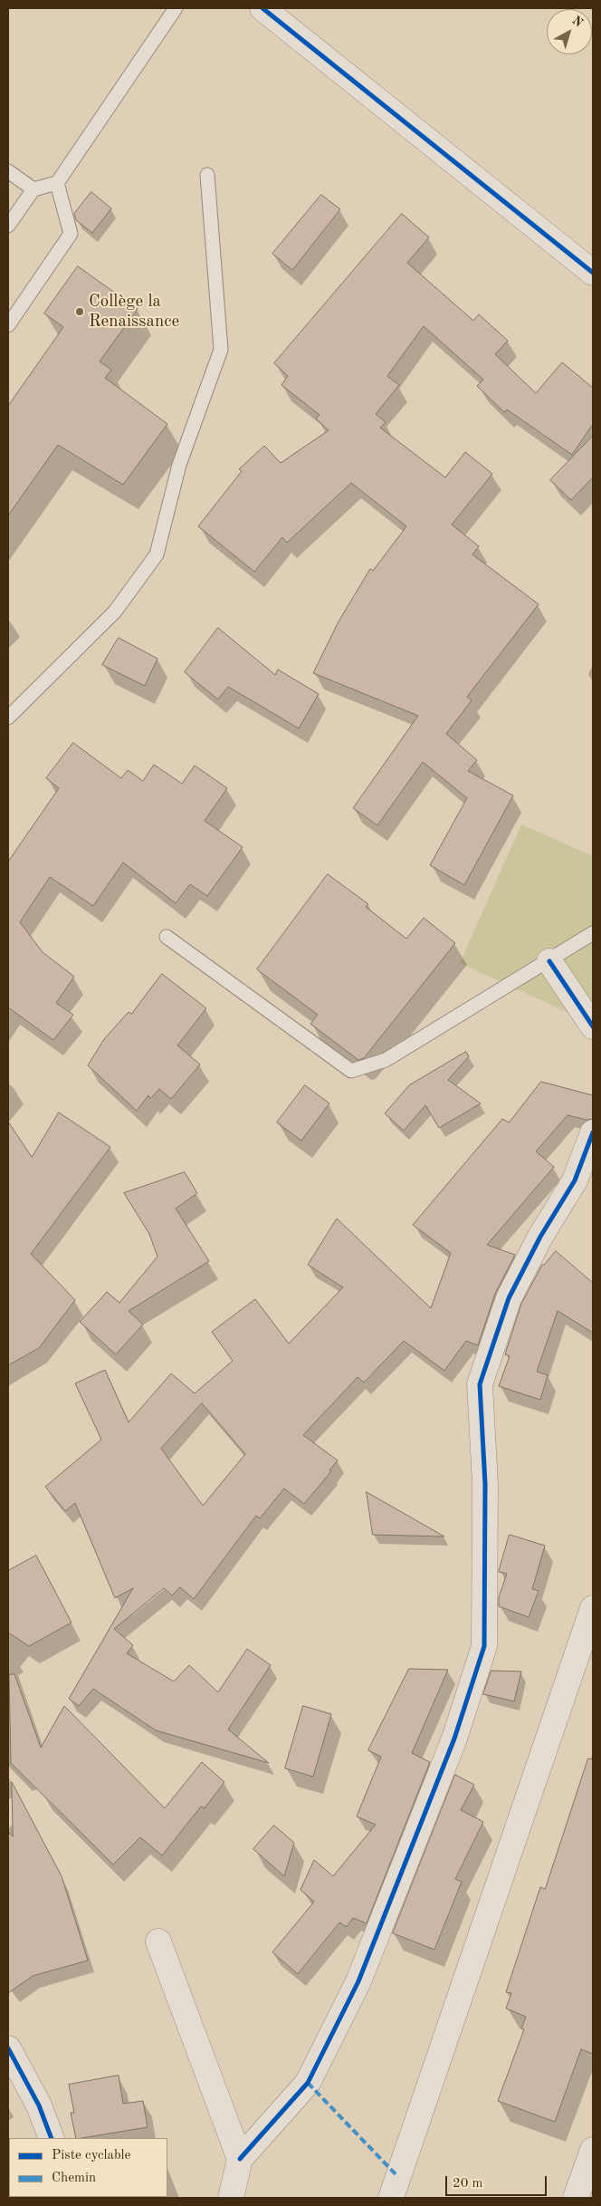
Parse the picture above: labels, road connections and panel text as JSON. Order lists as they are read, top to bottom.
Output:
{
  "places": ["Collège la Renaissance"],
  "legend": ["Piste cyclable", "Chemin"],
  "scale_bar": "20 m",
  "north": "top right"
}
